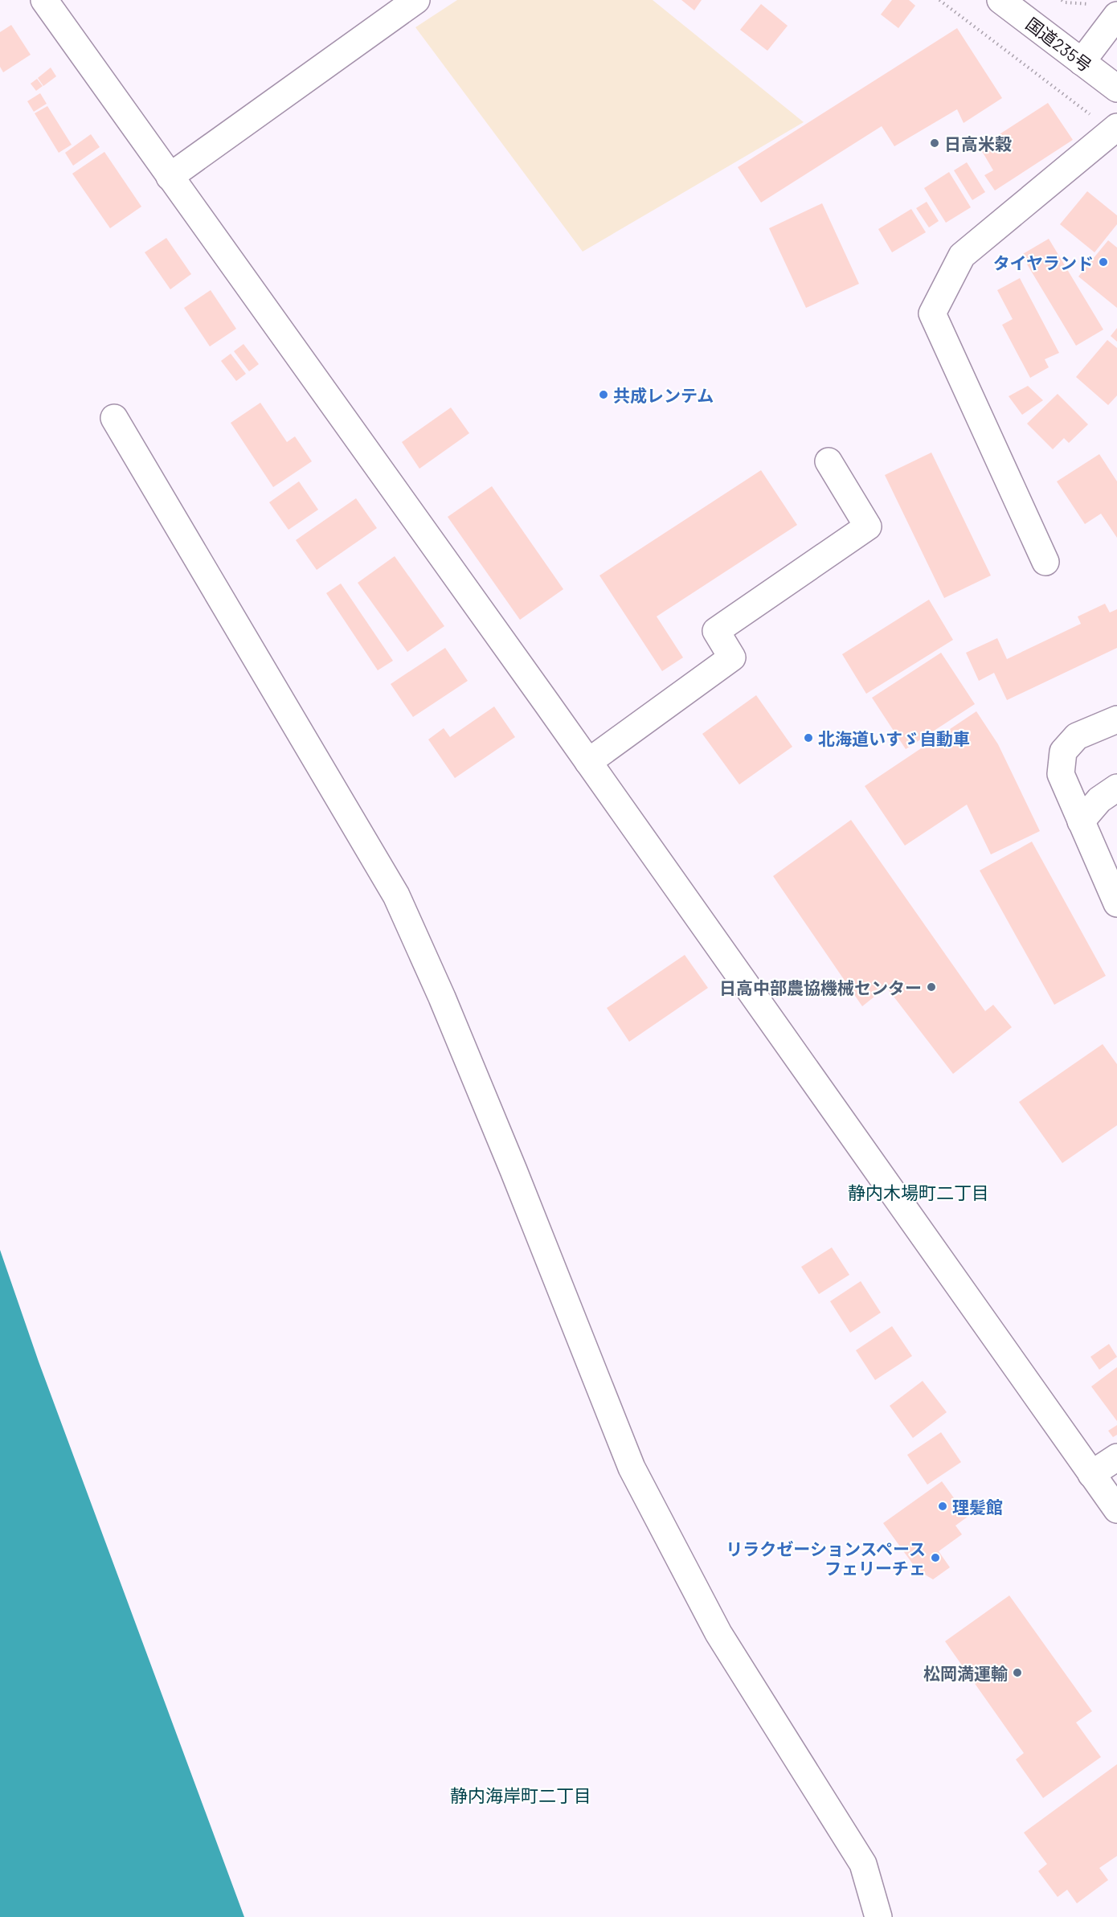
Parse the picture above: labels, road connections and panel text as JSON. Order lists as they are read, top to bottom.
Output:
{
  "streets": {
    "main road": ["国道235号"]
  },
  "districts": ["静内木場町二丁目", "静内海岸町二丁目"],
  "places": [
    "日高米穀",
    "タイヤランド",
    "共成レンテム",
    "北海道いすゞ自動車",
    "日高中部農協機械センター",
    "理髪館",
    "リラクゼーションスペース フェリーチェ",
    "松岡満運輸"
  ]
}
